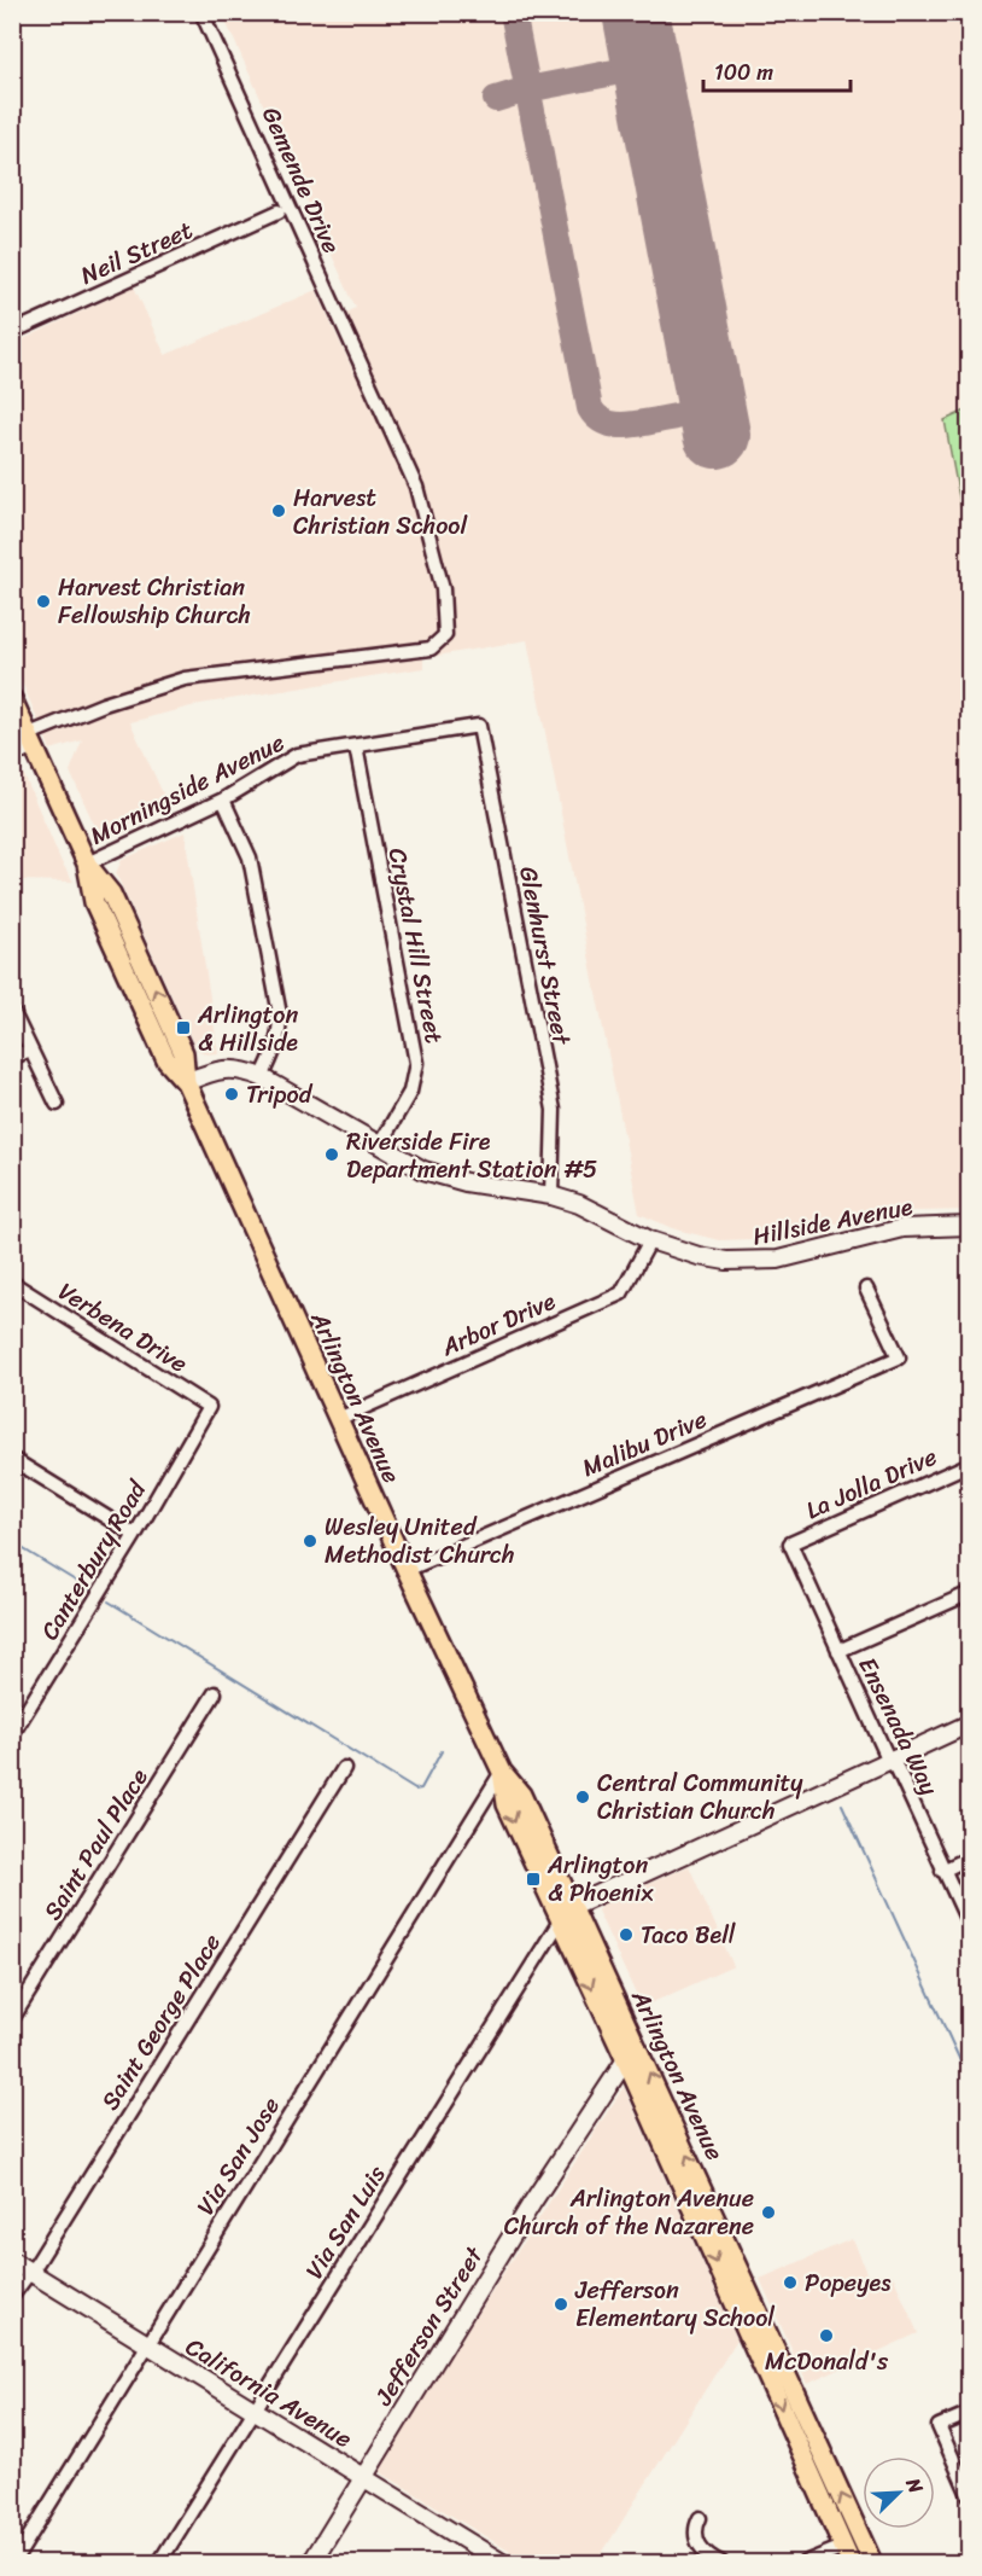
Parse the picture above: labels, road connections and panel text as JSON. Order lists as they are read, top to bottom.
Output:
{
  "streets": {
    "main road": ["Arlington Avenue"],
    "street": [
      "Gemende Drive",
      "Neil Street",
      "Morningside Avenue",
      "Crystal Hill Street",
      "Glenhurst Street",
      "Hillside Avenue",
      "Arbor Drive",
      "Verbena Drive",
      "Malibu Drive",
      "La Jolla Drive",
      "Canterbury Road",
      "Ensenada Way",
      "Saint Paul Place",
      "Saint George Place",
      "Via San Jose",
      "Via San Luis",
      "Jefferson Street",
      "California Avenue"
    ]
  },
  "crossings": [
    ["Gemende Drive", "Arlington Avenue"],
    ["Morningside Avenue", "Crystal Hill Street"],
    ["Morningside Avenue", "Glenhurst Street"],
    ["Morningside Avenue", "Arlington Avenue"],
    ["Crystal Hill Street", "Hillside Avenue"],
    ["Glenhurst Street", "Hillside Avenue"],
    ["Hillside Avenue", "Arbor Drive"],
    ["Hillside Avenue", "Arlington Avenue"],
    ["Arbor Drive", "Arlington Avenue"],
    ["Verbena Drive", "Canterbury Road"],
    ["Arlington Avenue", "Malibu Drive"],
    ["Arlington Avenue", "Via San Jose"],
    ["Arlington Avenue", "Via San Luis"],
    ["Arlington Avenue", "Jefferson Street"],
    ["La Jolla Drive", "Ensenada Way"],
    ["Saint George Place", "California Avenue"],
    ["Via San Jose", "California Avenue"],
    ["Via San Luis", "California Avenue"],
    ["Jefferson Street", "California Avenue"]
  ],
  "places": {
    "other": [
      "Harvest Christian School",
      "Harvest Christian Fellowship Church",
      "Tripod",
      "Riverside Fire Department Station #5",
      "Wesley United Methodist Church",
      "Central Community Christian Church",
      "Taco Bell",
      "Arlington Avenue Church of the Nazarene",
      "Popeyes",
      "Jefferson Elementary School",
      "McDonald's"
    ],
    "transit": ["Arlington & Hillside", "Arlington & Phoenix"]
  },
  "scale_bar": "100 m",
  "north": "top right"
}
